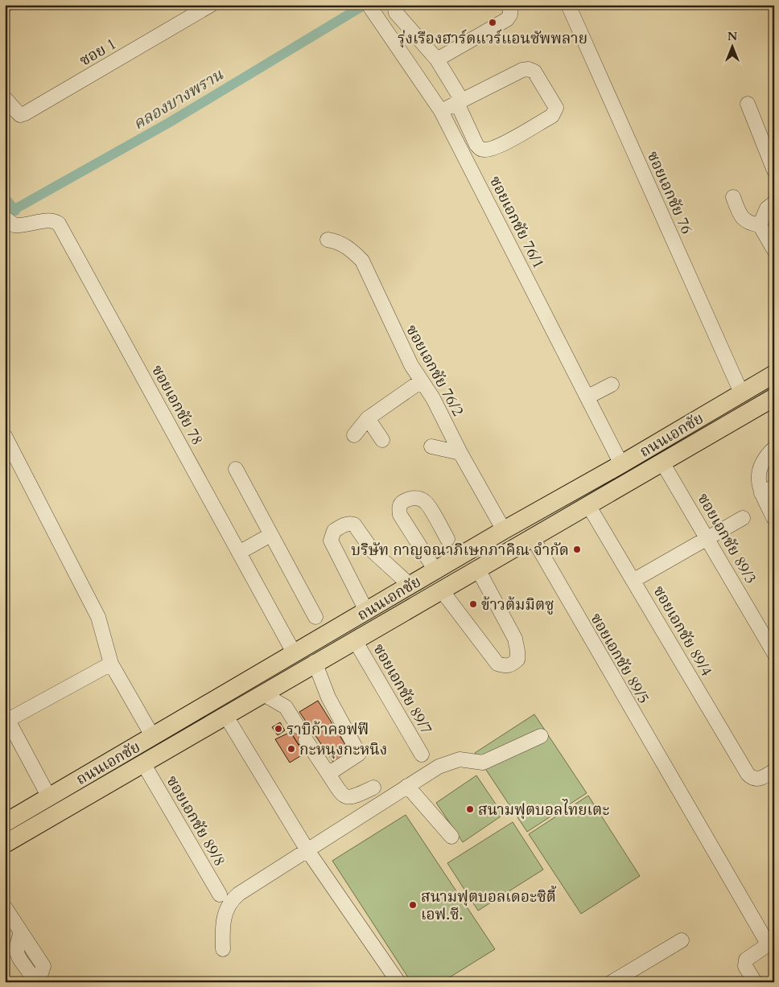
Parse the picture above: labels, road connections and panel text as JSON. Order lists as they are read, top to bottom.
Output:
{
  "streets": {
    "main road": ["ถนนเอกชัย"],
    "street": [
      "ซอย 1",
      "ซอยเอกชัย 76",
      "ซอยเอกชัย 76/1",
      "ซอยเอกชัย 76/2",
      "ซอยเอกชัย 78",
      "ซอยเอกชัย 89/3",
      "ซอยเอกชัย 89/4",
      "ซอยเอกชัย 89/5",
      "ซอยเอกชัย 89/7",
      "ซอยเอกชัย 89/8"
    ]
  },
  "crossings": [
    ["ซอยเอกชัย 76", "ถนนเอกชัย"],
    ["ซอยเอกชัย 76/1", "ถนนเอกชัย"],
    ["ซอยเอกชัย 76/2", "ถนนเอกชัย"],
    ["ซอยเอกชัย 78", "ถนนเอกชัย"],
    ["ถนนเอกชัย", "ซอยเอกชัย 89/3"],
    ["ถนนเอกชัย", "ซอยเอกชัย 89/4"],
    ["ถนนเอกชัย", "ซอยเอกชัย 89/5"],
    ["ถนนเอกชัย", "ซอยเอกชัย 89/7"],
    ["ถนนเอกชัย", "ซอยเอกชัย 89/8"]
  ],
  "water": ["คลองบางพราน"],
  "places": [
    "รุ่งเรืองฮาร์ดแวร์แอนซัพพลาย",
    "บริษัท กาญจณาภิเษกภาคิณ จำกัด",
    "ข้าวต้มมิตซู",
    "ราบิก้าคอฟฟี",
    "กะหนุงกะหนิง",
    "สนามฟุตบอลไทยเตะ",
    "สนามฟุตบอลเดอะซิตี้ เอฟ.ซี."
  ],
  "north": "top"
}
